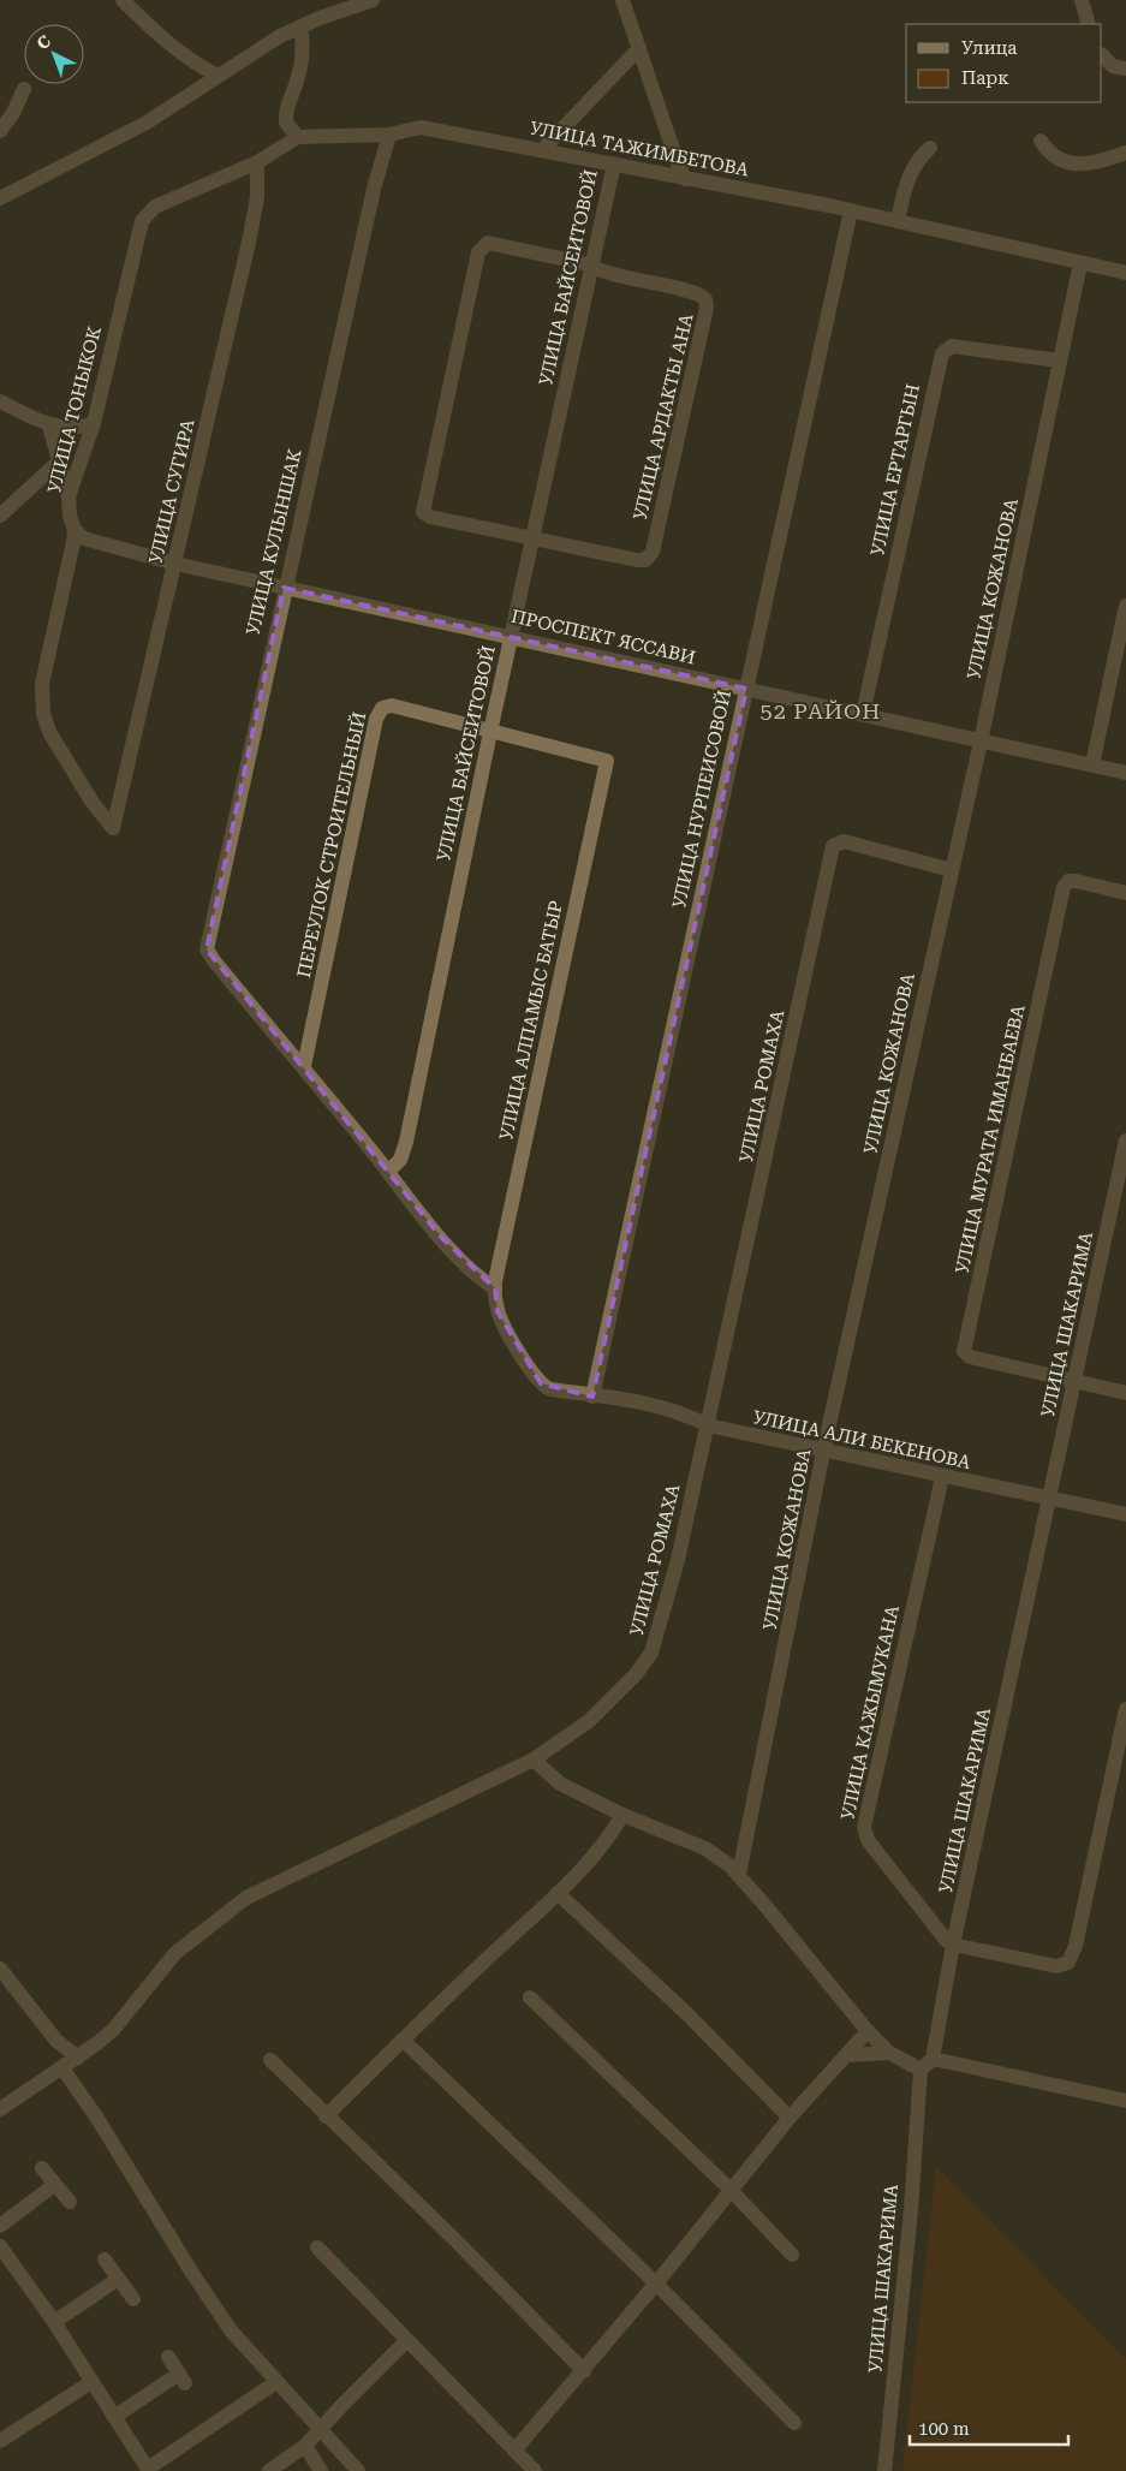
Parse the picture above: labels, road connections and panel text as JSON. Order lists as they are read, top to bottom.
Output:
{
  "streets": {
    "street": [
      "УЛИЦА ТАЖИМБЕТОВА",
      "УЛИЦА БАЙСЕИТОВОЙ",
      "УЛИЦА ТОНЫКОК",
      "УЛИЦА АРДАКТЫ АНА",
      "УЛИЦА ЕРТАРГЫН",
      "УЛИЦА СУГИРА",
      "УЛИЦА КУЛЫНШАК",
      "УЛИЦА КОЖАНОВА",
      "ПРОСПЕКТ ЯССАВИ",
      "УЛИЦА НУРПЕИСОВОЙ",
      "ПЕРЕУЛОК СТРОИТЕЛЬНЫЙ",
      "УЛИЦА АЛПАМЫС БАТЫР",
      "УЛИЦА РОМАХА",
      "УЛИЦА МУРАТА ИМАНБАЕВА",
      "УЛИЦА ШАКАРИМА",
      "УЛИЦА АЛИ БЕКЕНОВА",
      "УЛИЦА КАЖЫМУКАНА"
    ]
  },
  "crossings": [
    ["УЛИЦА ТАЖИМБЕТОВА", "УЛИЦА БАЙСЕИТОВОЙ"],
    ["УЛИЦА ТАЖИМБЕТОВА", "УЛИЦА КУЛЫНШАК"],
    ["УЛИЦА ТАЖИМБЕТОВА", "УЛИЦА КОЖАНОВА"],
    ["УЛИЦА ТАЖИМБЕТОВА", "УЛИЦА НУРПЕИСОВОЙ"],
    ["УЛИЦА БАЙСЕИТОВОЙ", "УЛИЦА АРДАКТЫ АНА"],
    ["УЛИЦА БАЙСЕИТОВОЙ", "ПРОСПЕКТ ЯССАВИ"],
    ["УЛИЦА БАЙСЕИТОВОЙ", "ПЕРЕУЛОК СТРОИТЕЛЬНЫЙ"],
    ["УЛИЦА БАЙСЕИТОВОЙ", "УЛИЦА АЛПАМЫС БАТЫР"],
    ["УЛИЦА ТОНЫКОК", "УЛИЦА СУГИРА"],
    ["УЛИЦА ТОНЫКОК", "ПРОСПЕКТ ЯССАВИ"],
    ["УЛИЦА ЕРТАРГЫН", "УЛИЦА КОЖАНОВА"],
    ["УЛИЦА ЕРТАРГЫН", "ПРОСПЕКТ ЯССАВИ"],
    ["УЛИЦА СУГИРА", "ПРОСПЕКТ ЯССАВИ"],
    ["УЛИЦА КУЛЫНШАК", "ПРОСПЕКТ ЯССАВИ"],
    ["УЛИЦА КУЛЫНШАК", "ПЕРЕУЛОК СТРОИТЕЛЬНЫЙ"],
    ["УЛИЦА КОЖАНОВА", "ПРОСПЕКТ ЯССАВИ"],
    ["УЛИЦА КОЖАНОВА", "УЛИЦА РОМАХА"],
    ["УЛИЦА КОЖАНОВА", "УЛИЦА АЛИ БЕКЕНОВА"],
    ["ПРОСПЕКТ ЯССАВИ", "УЛИЦА НУРПЕИСОВОЙ"],
    ["УЛИЦА НУРПЕИСОВОЙ", "УЛИЦА АЛИ БЕКЕНОВА"],
    ["ПЕРЕУЛОК СТРОИТЕЛЬНЫЙ", "УЛИЦА АЛПАМЫС БАТЫР"],
    ["УЛИЦА АЛПАМЫС БАТЫР", "УЛИЦА АЛИ БЕКЕНОВА"],
    ["УЛИЦА РОМАХА", "УЛИЦА АЛИ БЕКЕНОВА"],
    ["УЛИЦА МУРАТА ИМАНБАЕВА", "УЛИЦА ШАКАРИМА"],
    ["УЛИЦА ШАКАРИМА", "УЛИЦА АЛИ БЕКЕНОВА"],
    ["УЛИЦА ШАКАРИМА", "УЛИЦА КАЖЫМУКАНА"],
    ["УЛИЦА АЛИ БЕКЕНОВА", "УЛИЦА КАЖЫМУКАНА"]
  ],
  "districts": ["52 РАЙОН"],
  "legend": ["Улица", "Парк"],
  "scale_bar": "100 m",
  "north": "top left"
}
